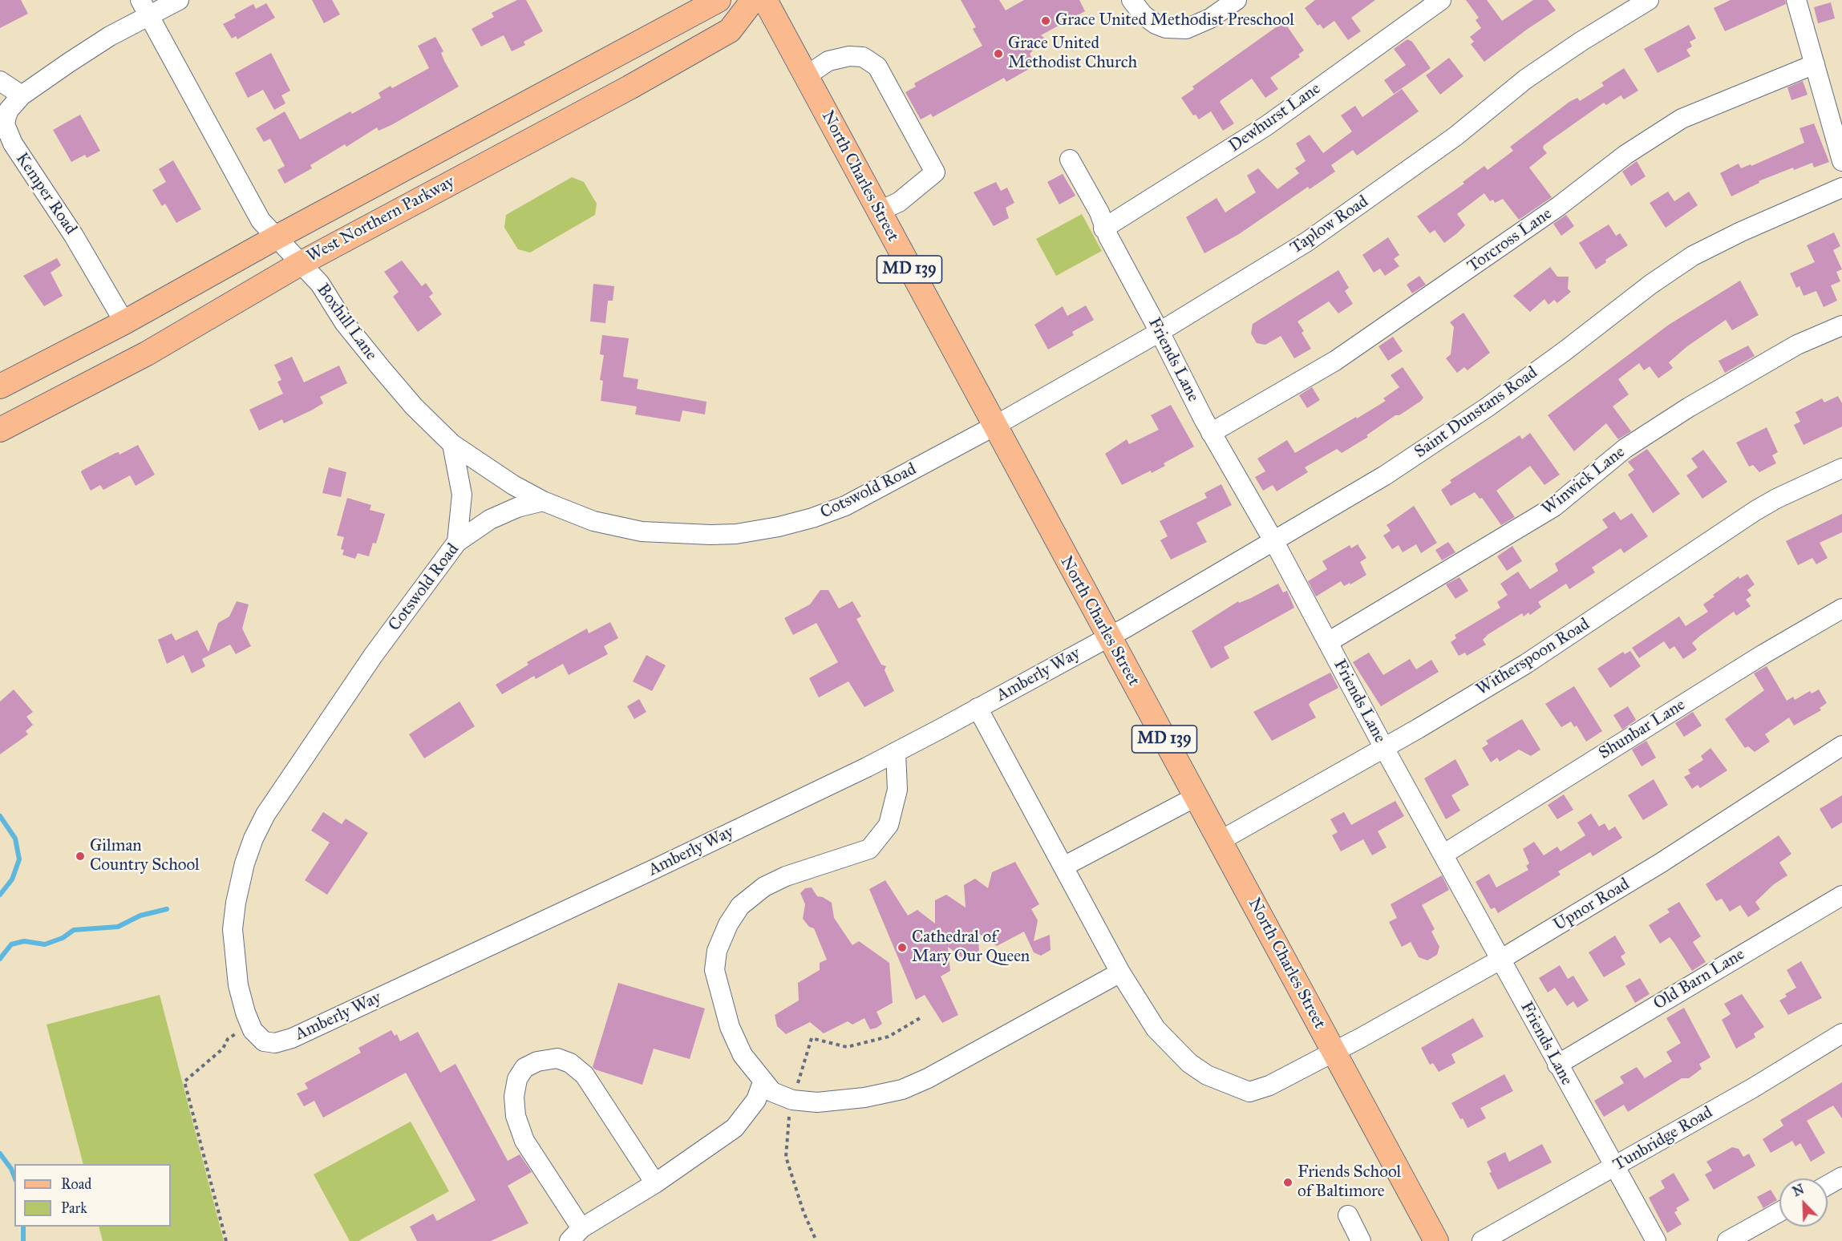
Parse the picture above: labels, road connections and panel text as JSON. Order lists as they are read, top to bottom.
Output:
{
  "streets": {
    "main road": ["North Charles Street", "West Northern Parkway", "MD 139"],
    "street": [
      "Dewhurst Lane",
      "Kemper Road",
      "Taplow Road",
      "Torcross Lane",
      "Boxhill Lane",
      "Friends Lane",
      "Saint Dunstans Road",
      "Winwick Lane",
      "Cotswold Road",
      "Witherspoon Road",
      "Amberly Way",
      "Shunbar Lane",
      "Upnor Road",
      "Old Barn Lane",
      "Tunbridge Road"
    ]
  },
  "crossings": [
    ["Dewhurst Lane", "Friends Lane"],
    ["North Charles Street", "Taplow Road"],
    ["North Charles Street", "Saint Dunstans Road"],
    ["North Charles Street", "Cotswold Road"],
    ["North Charles Street", "Witherspoon Road"],
    ["North Charles Street", "Amberly Way"],
    ["North Charles Street", "Upnor Road"],
    ["Kemper Road", "West Northern Parkway"],
    ["Kemper Road", "Boxhill Lane"],
    ["West Northern Parkway", "Boxhill Lane"],
    ["Taplow Road", "Friends Lane"],
    ["Taplow Road", "Cotswold Road"],
    ["Torcross Lane", "Friends Lane"],
    ["Boxhill Lane", "Cotswold Road"],
    ["Friends Lane", "Saint Dunstans Road"],
    ["Friends Lane", "Winwick Lane"],
    ["Friends Lane", "Witherspoon Road"],
    ["Friends Lane", "Shunbar Lane"],
    ["Friends Lane", "Upnor Road"],
    ["Friends Lane", "Old Barn Lane"],
    ["Friends Lane", "Tunbridge Road"],
    ["Saint Dunstans Road", "Amberly Way"],
    ["Cotswold Road", "Amberly Way"],
    ["Amberly Way", "Upnor Road"]
  ],
  "places": [
    "Grace United Methodist Preschool",
    "Grace United Methodist Church",
    "Gilman Country School",
    "Cathedral of Mary Our Queen",
    "Friends School of Baltimore"
  ],
  "legend": ["Road", "Park"],
  "north": "top left"
}
